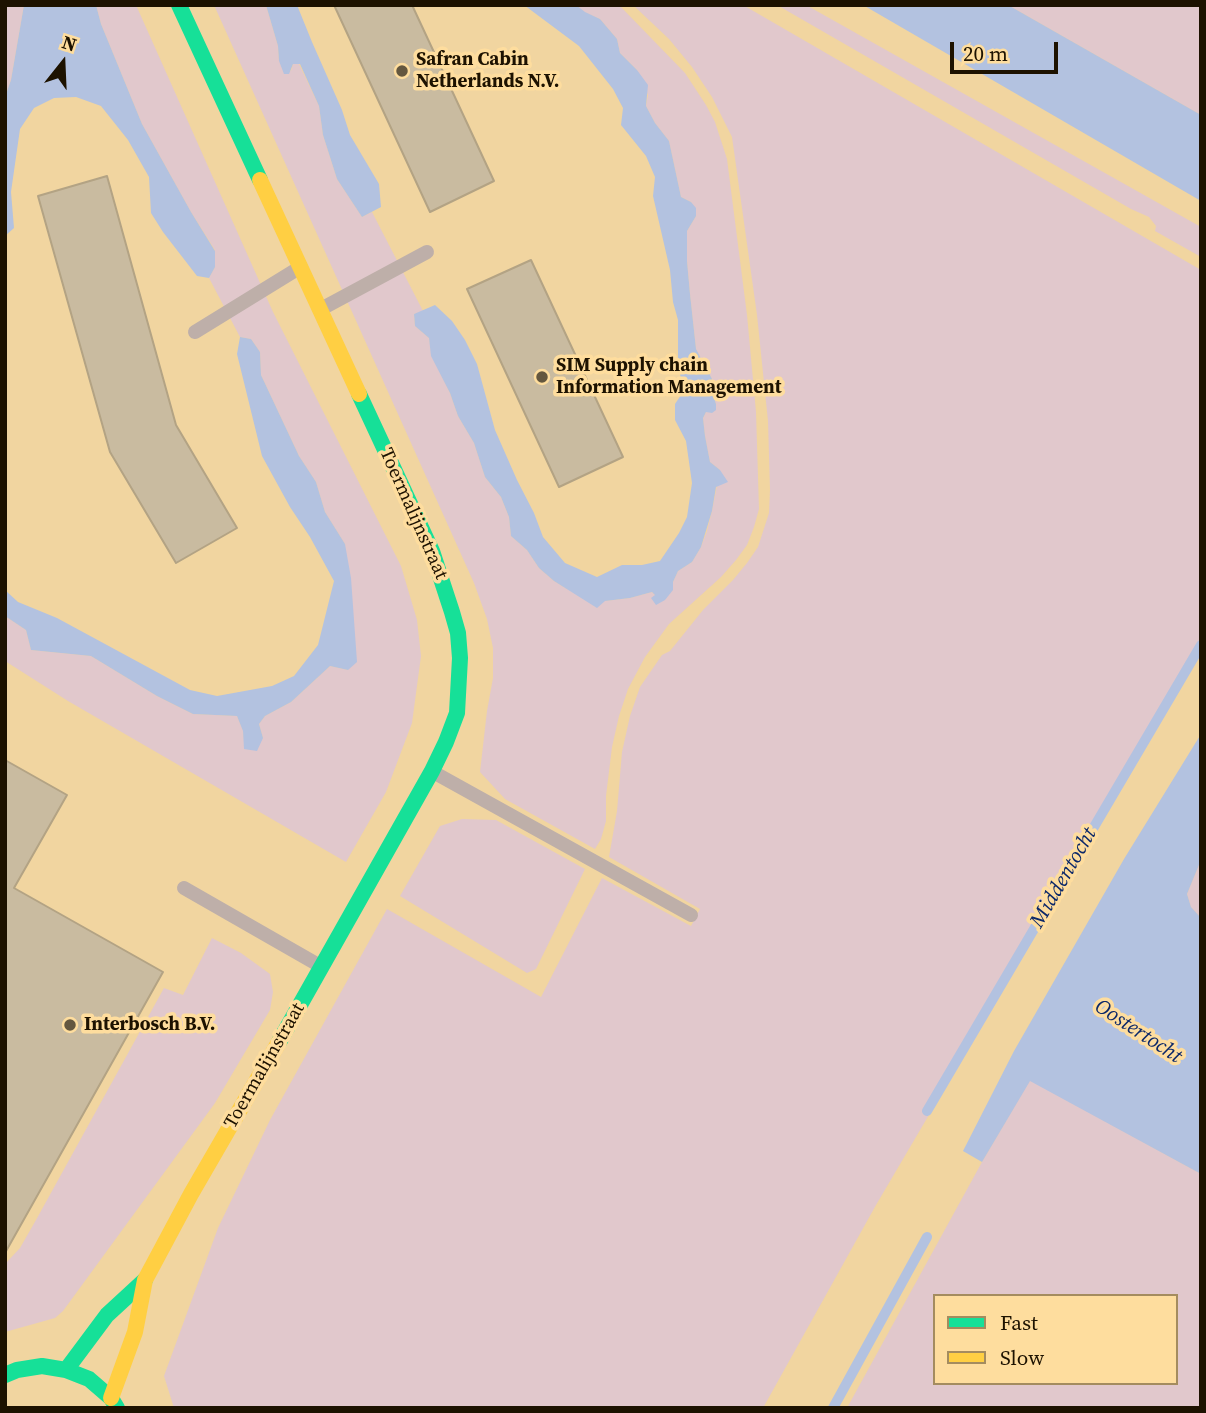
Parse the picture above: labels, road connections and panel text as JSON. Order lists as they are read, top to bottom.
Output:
{
  "streets": {
    "street": ["Toermalijnstraat"]
  },
  "water": ["Middentocht", "Oostertocht"],
  "places": ["Safran Cabin Netherlands N.V.", "SIM Supply chain Information Management", "Interbosch B.V."],
  "legend": ["Fast", "Slow"],
  "scale_bar": "20 m",
  "north": "top"
}
